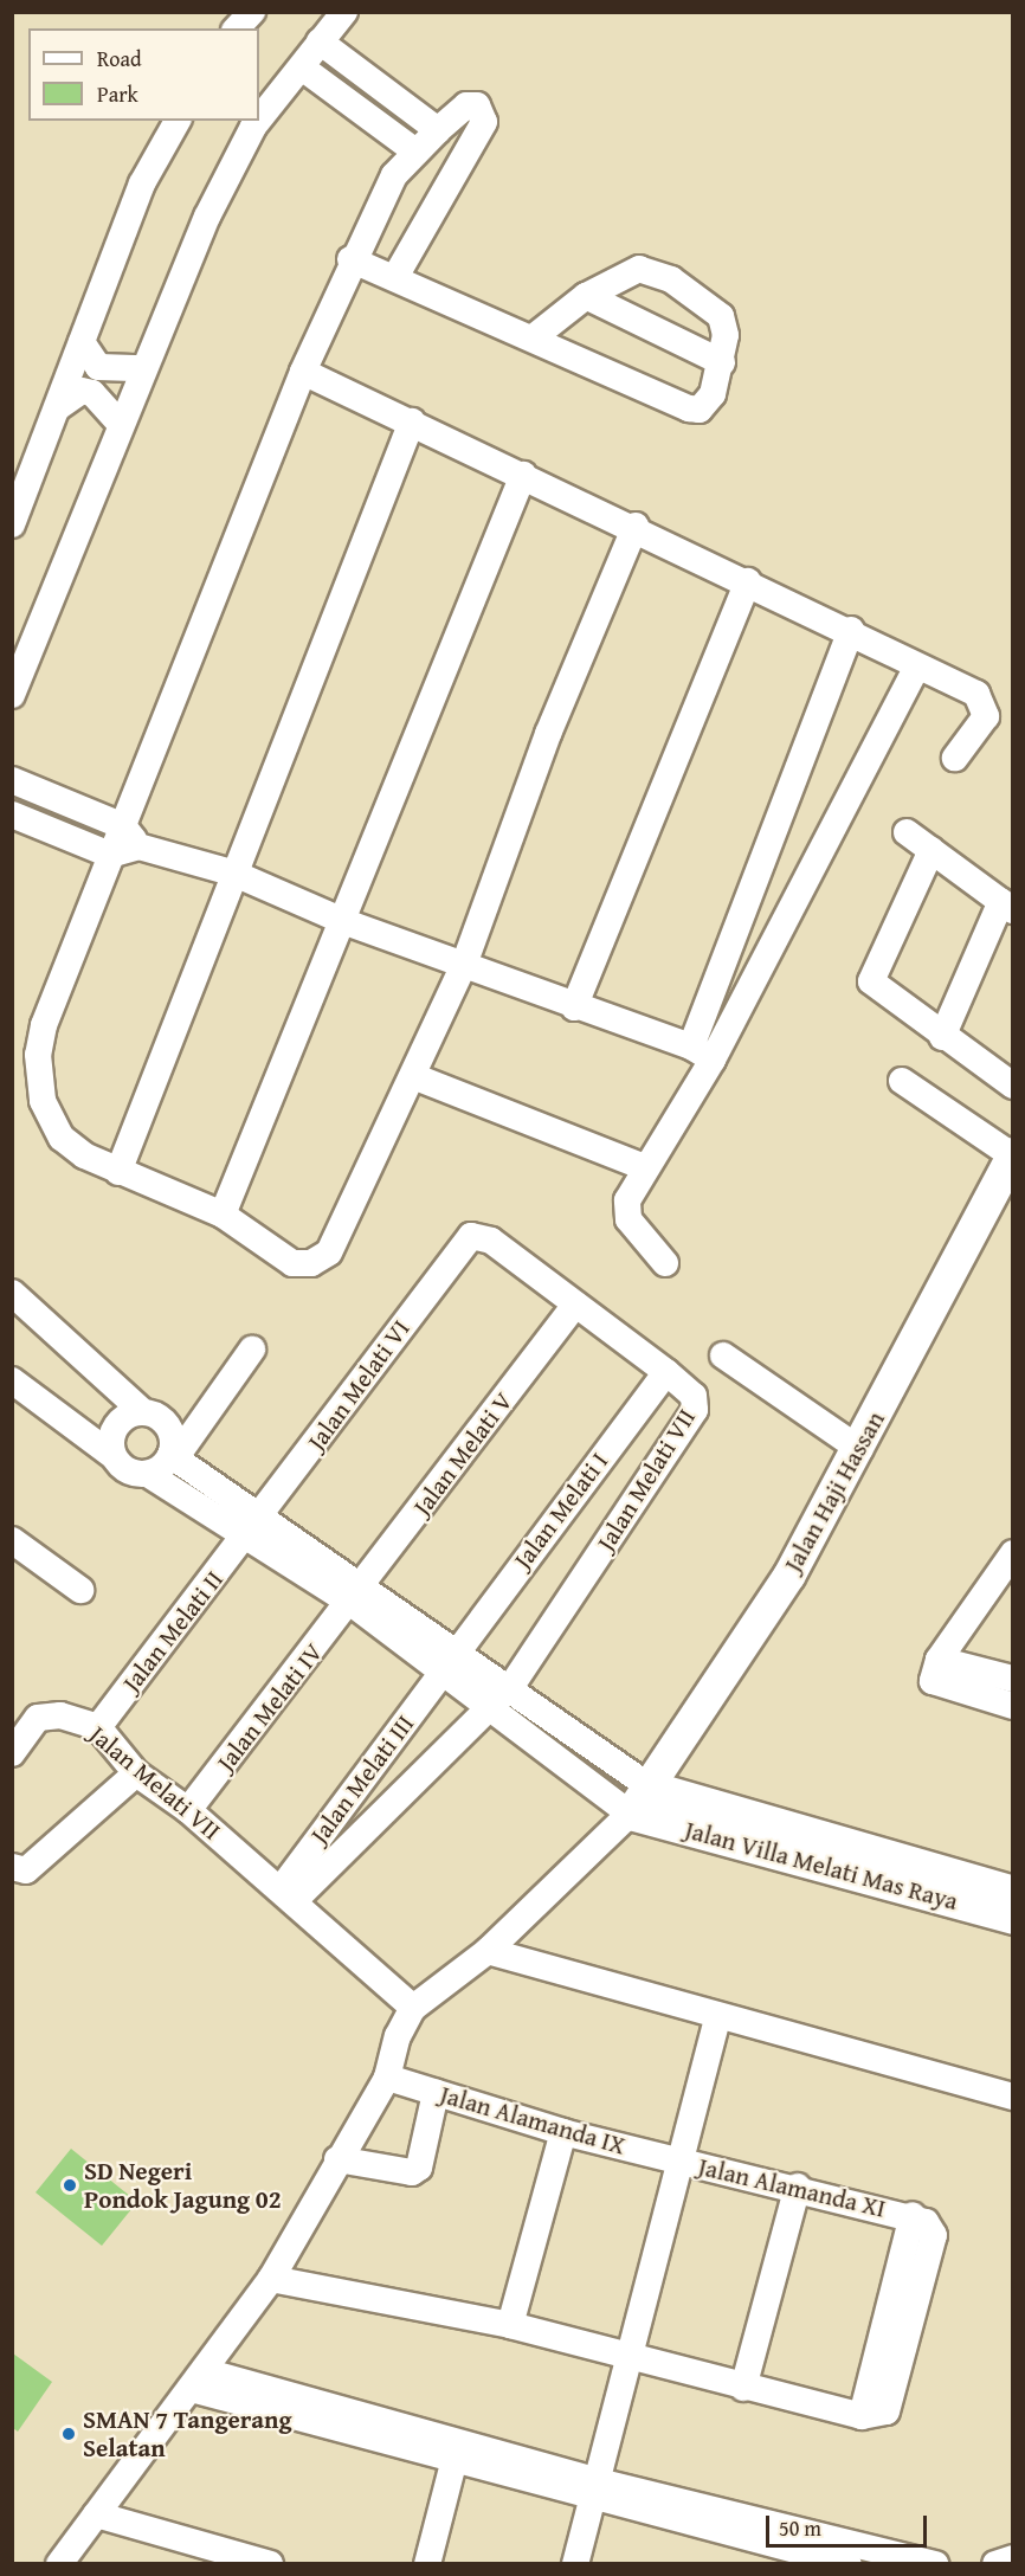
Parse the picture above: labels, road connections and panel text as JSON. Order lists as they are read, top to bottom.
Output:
{
  "streets": {
    "street": [
      "Jalan Melati VI",
      "Jalan Melati V",
      "Jalan Melati VII",
      "Jalan Haji Hassan",
      "Jalan Melati I",
      "Jalan Melati II",
      "Jalan Melati IV",
      "Jalan Melati III",
      "Jalan Villa Melati Mas Raya",
      "Jalan Alamanda IX",
      "Jalan Alamanda XI"
    ]
  },
  "crossings": [
    ["Jalan Melati VI", "Jalan Melati VII"],
    ["Jalan Melati VI", "Jalan Melati II"],
    ["Jalan Melati V", "Jalan Melati VII"],
    ["Jalan Melati V", "Jalan Melati IV"],
    ["Jalan Melati VII", "Jalan Melati I"],
    ["Jalan Melati VII", "Jalan Melati II"],
    ["Jalan Melati VII", "Jalan Melati IV"],
    ["Jalan Melati VII", "Jalan Melati III"],
    ["Jalan Haji Hassan", "Jalan Villa Melati Mas Raya"],
    ["Jalan Melati I", "Jalan Melati III"],
    ["Jalan Alamanda IX", "Jalan Alamanda XI"]
  ],
  "places": ["SD Negeri Pondok Jagung 02", "SMAN 7 Tangerang Selatan"],
  "legend": ["Road", "Park"],
  "scale_bar": "50 m"
}
